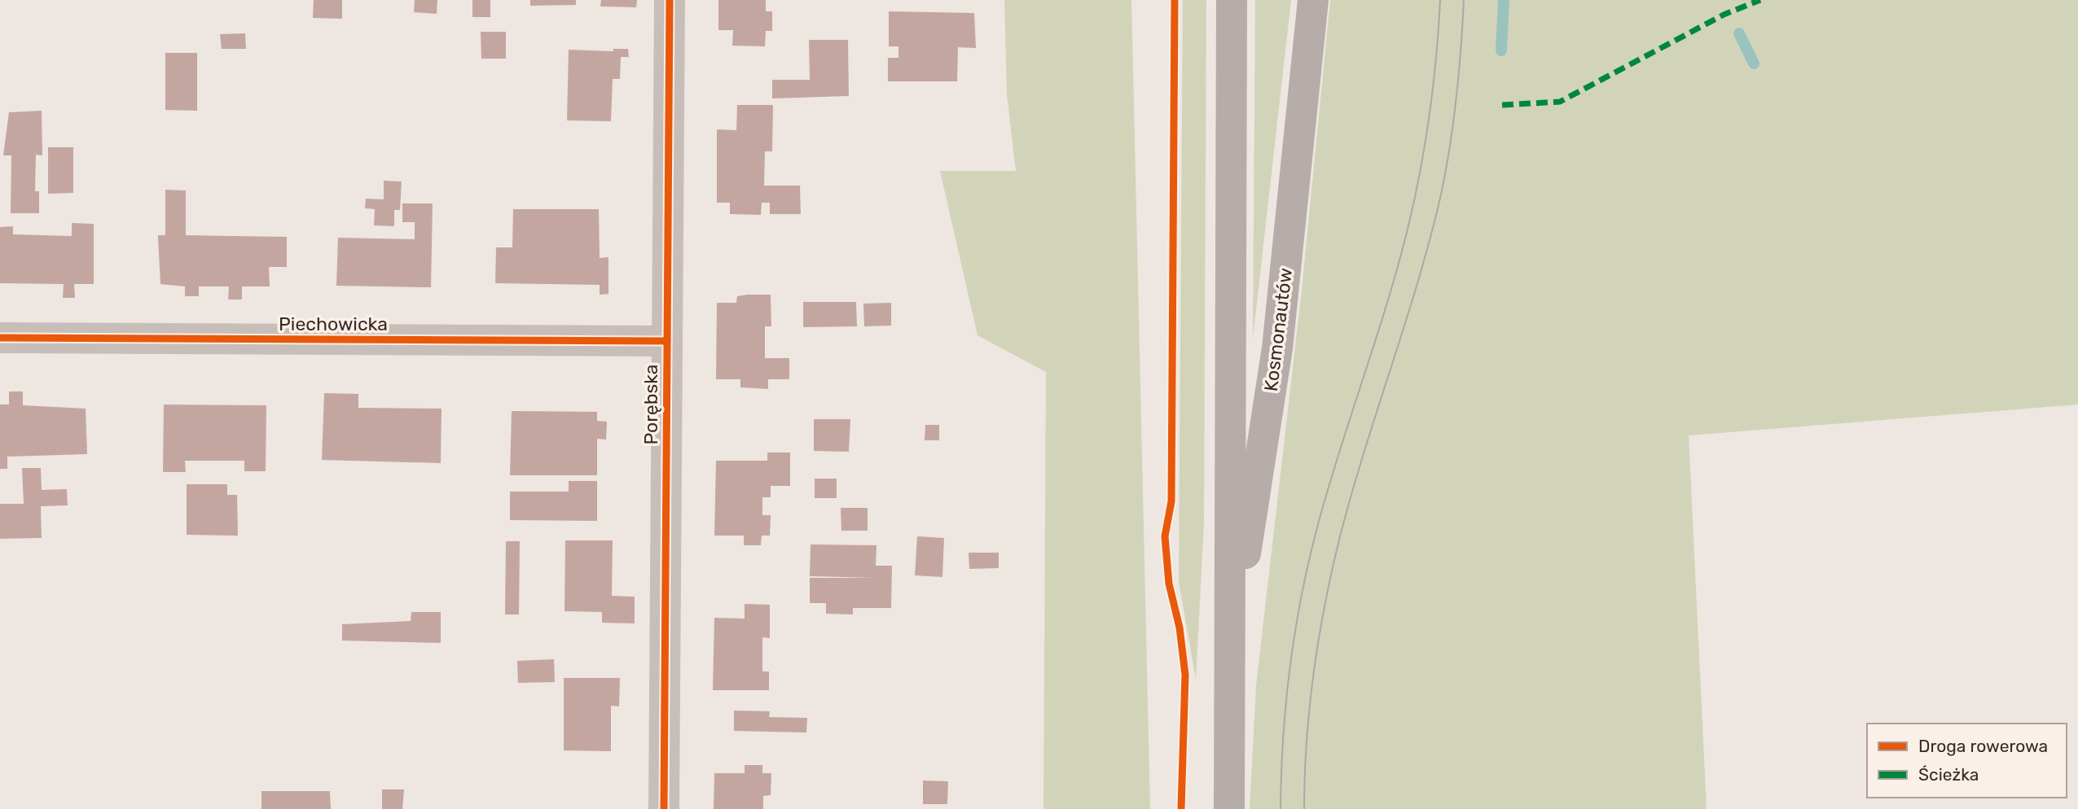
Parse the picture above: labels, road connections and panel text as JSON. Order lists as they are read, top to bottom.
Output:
{
  "streets": {
    "main road": ["Kosmonautów"],
    "street": ["Piechowicka", "Porębska"]
  },
  "crossings": [
    ["Piechowicka", "Porębska"]
  ],
  "legend": ["Droga rowerowa", "Ścieżka"]
}
